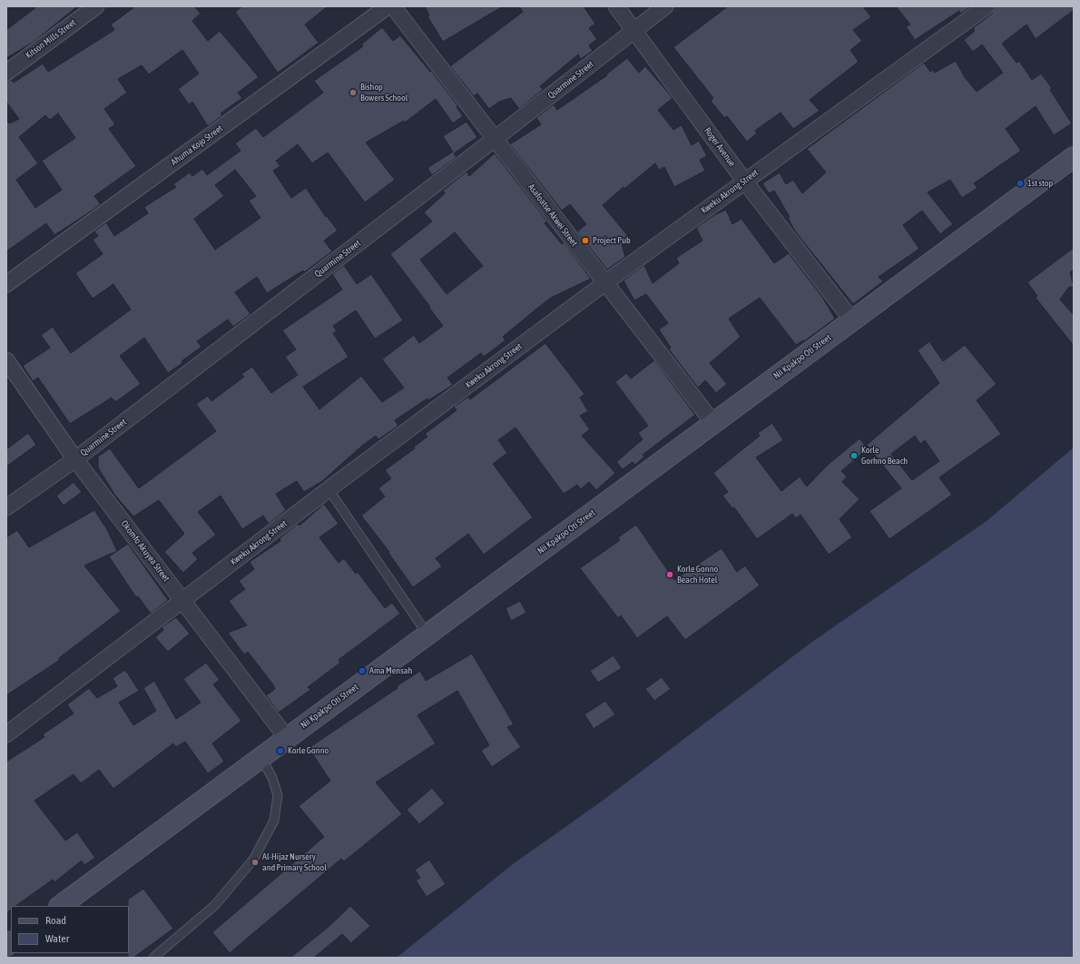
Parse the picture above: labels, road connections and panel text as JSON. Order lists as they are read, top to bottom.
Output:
{
  "streets": {
    "main road": ["Nii Kpakpo Oti Street"],
    "street": [
      "Kitson Mills Street",
      "Quarmine Street",
      "Ahuma Kojo Street",
      "Roger Avenue",
      "Kweku Akrong Street",
      "Asafoatse Akwei Street",
      "Okomfo Akuyea Street"
    ]
  },
  "crossings": [
    ["Quarmine Street", "Roger Avenue"],
    ["Quarmine Street", "Asafoatse Akwei Street"],
    ["Quarmine Street", "Okomfo Akuyea Street"],
    ["Roger Avenue", "Kweku Akrong Street"],
    ["Roger Avenue", "Nii Kpakpo Oti Street"],
    ["Kweku Akrong Street", "Asafoatse Akwei Street"],
    ["Kweku Akrong Street", "Okomfo Akuyea Street"],
    ["Asafoatse Akwei Street", "Nii Kpakpo Oti Street"],
    ["Nii Kpakpo Oti Street", "Okomfo Akuyea Street"]
  ],
  "places": [
    "Bishop Bowers School",
    "1st stop",
    "Project Pub",
    "Korle Gorhno Beach",
    "Korle Gonno Beach Hotel",
    "Ama Mensah",
    "Korle Gonno",
    "Al-Hijaz Nursery and Primary School"
  ],
  "legend": ["Road", "Water"]
}
